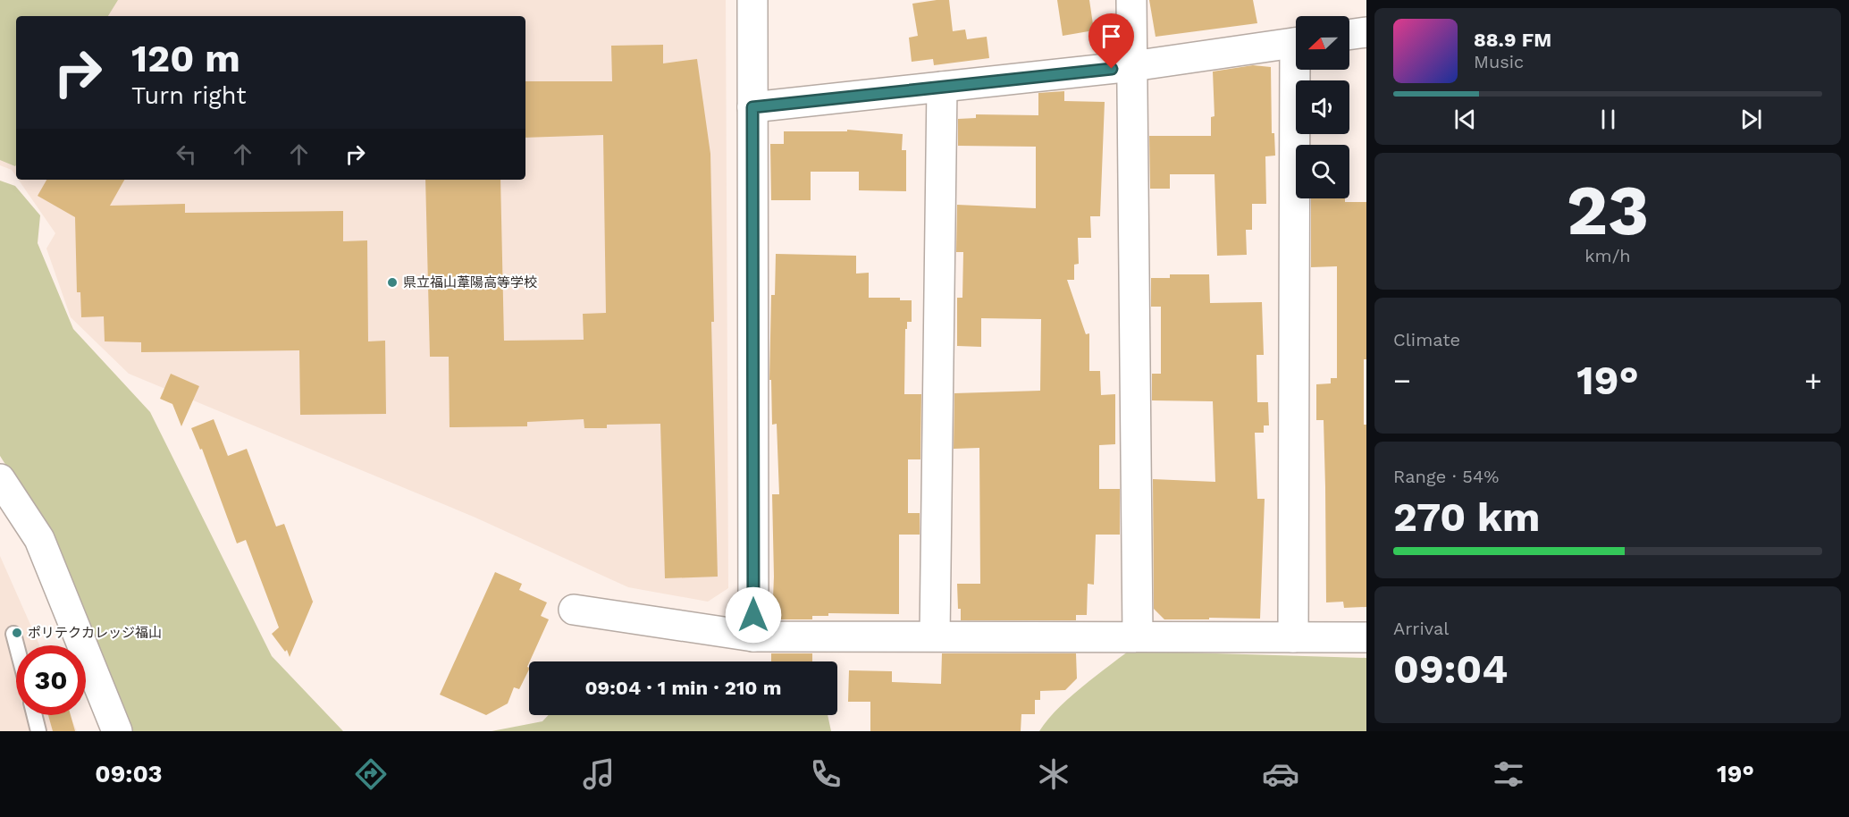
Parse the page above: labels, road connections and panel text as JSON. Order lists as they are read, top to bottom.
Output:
{
  "places": ["県立福山葦陽高等学校", "ポリテクカレッジ福山"],
  "north": "left",
  "page": {
    "turn": ["120 m", "Turn right"],
    "song": ["88.9 FM", "Music"],
    "tile": [
      ["23", "km/h"],
      "Climate",
      ["Range · 54%", "270 km"],
      ["Arrival", "09:04"]
    ],
    "heat": ["−", "19°", "+"],
    "limit": "30",
    "trip": "09:04 · 1 min · 210 m",
    "tabs": ["09:03", "19°"]
  }
}
